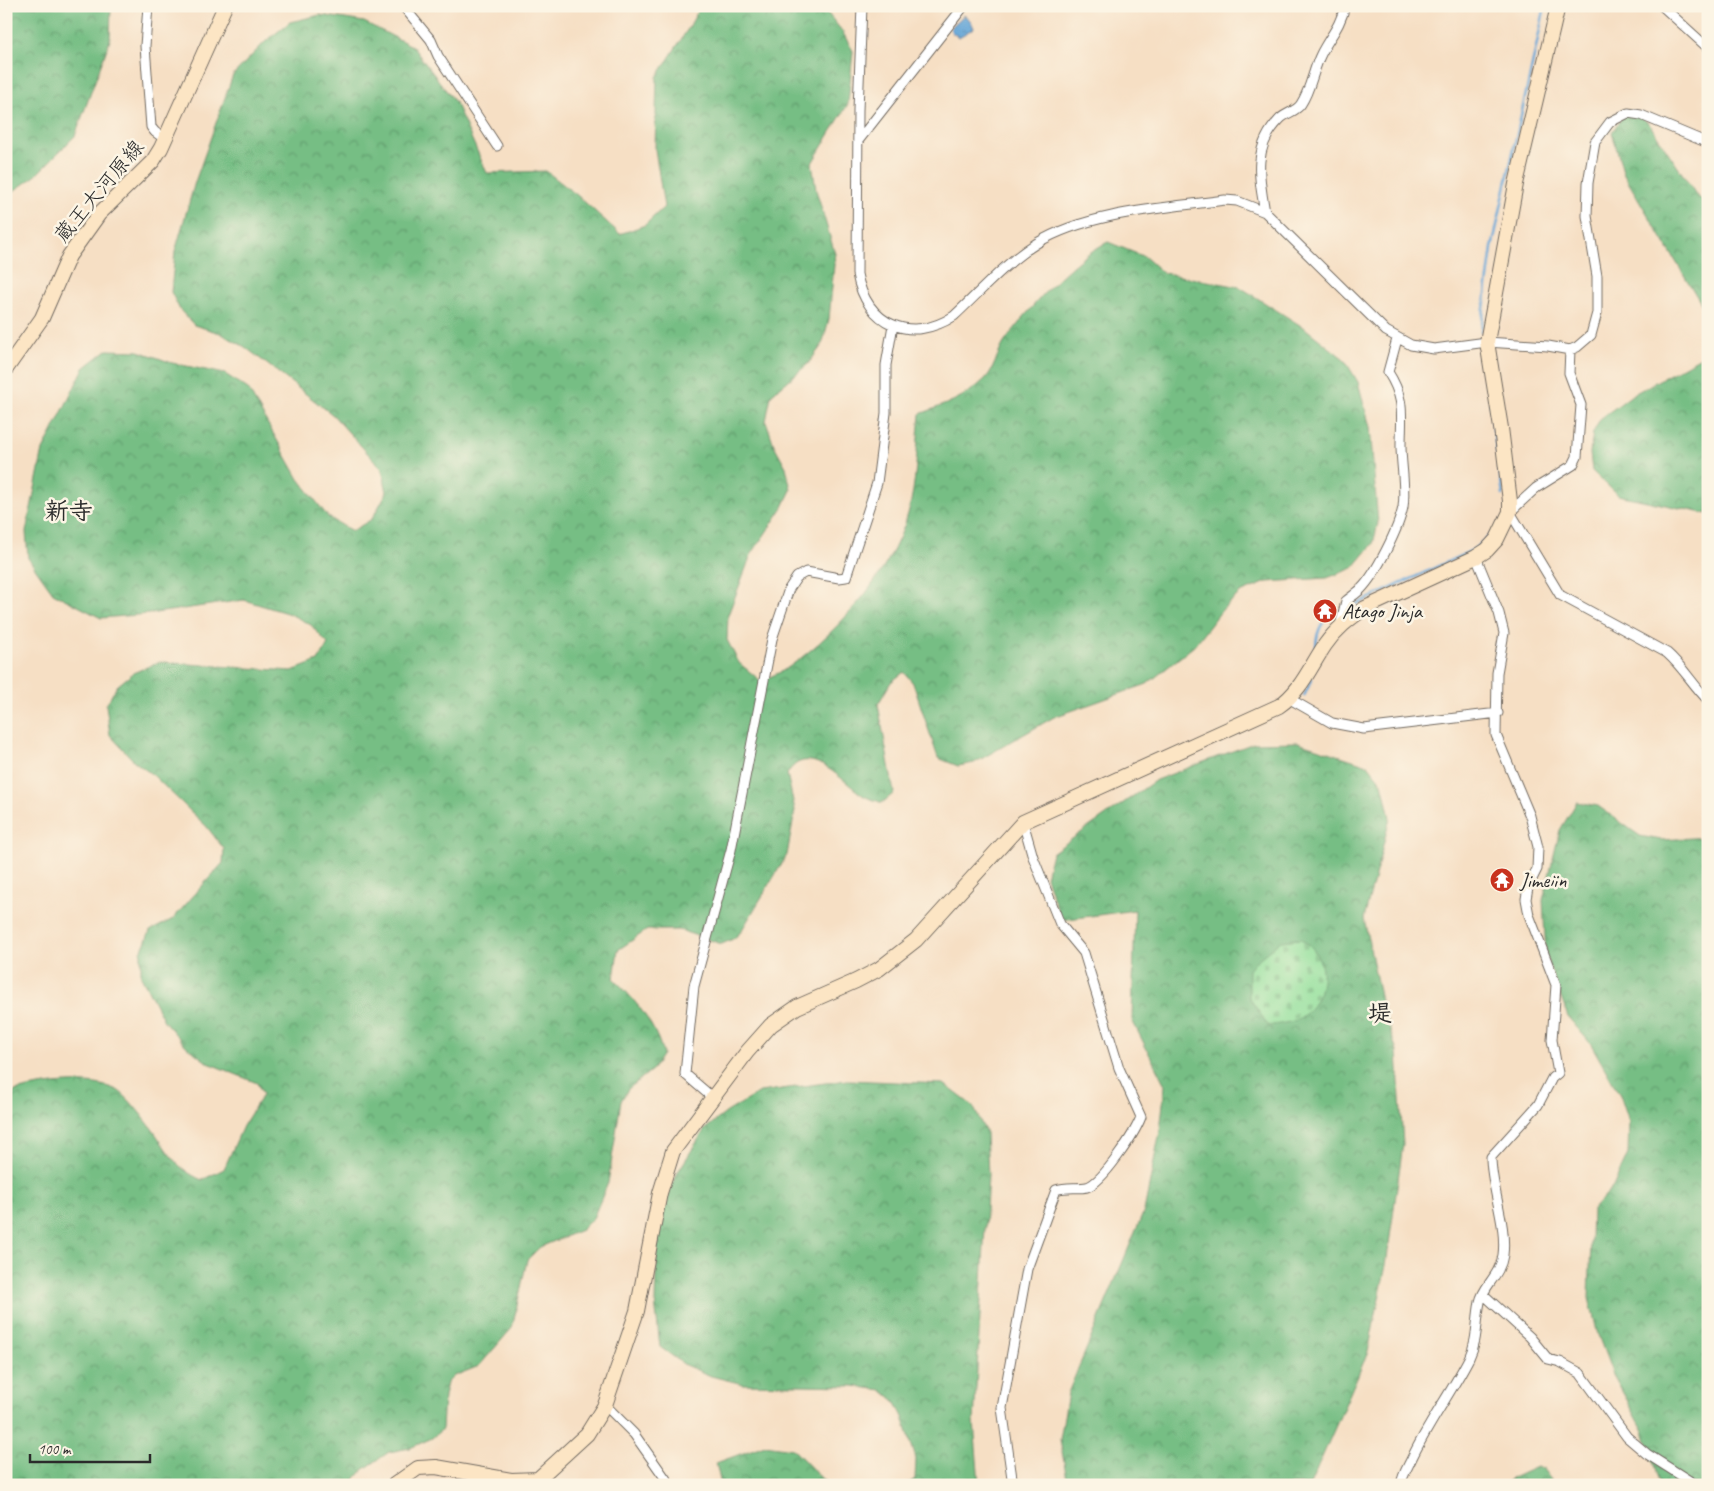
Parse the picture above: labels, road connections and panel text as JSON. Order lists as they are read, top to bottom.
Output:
{
  "streets": {
    "street": ["蔵王大河原線"]
  },
  "districts": ["新寺", "堤"],
  "places": {
    "temple": ["Atago Jinja", "Jimeiin"]
  },
  "scale_bar": "100 m"
}
